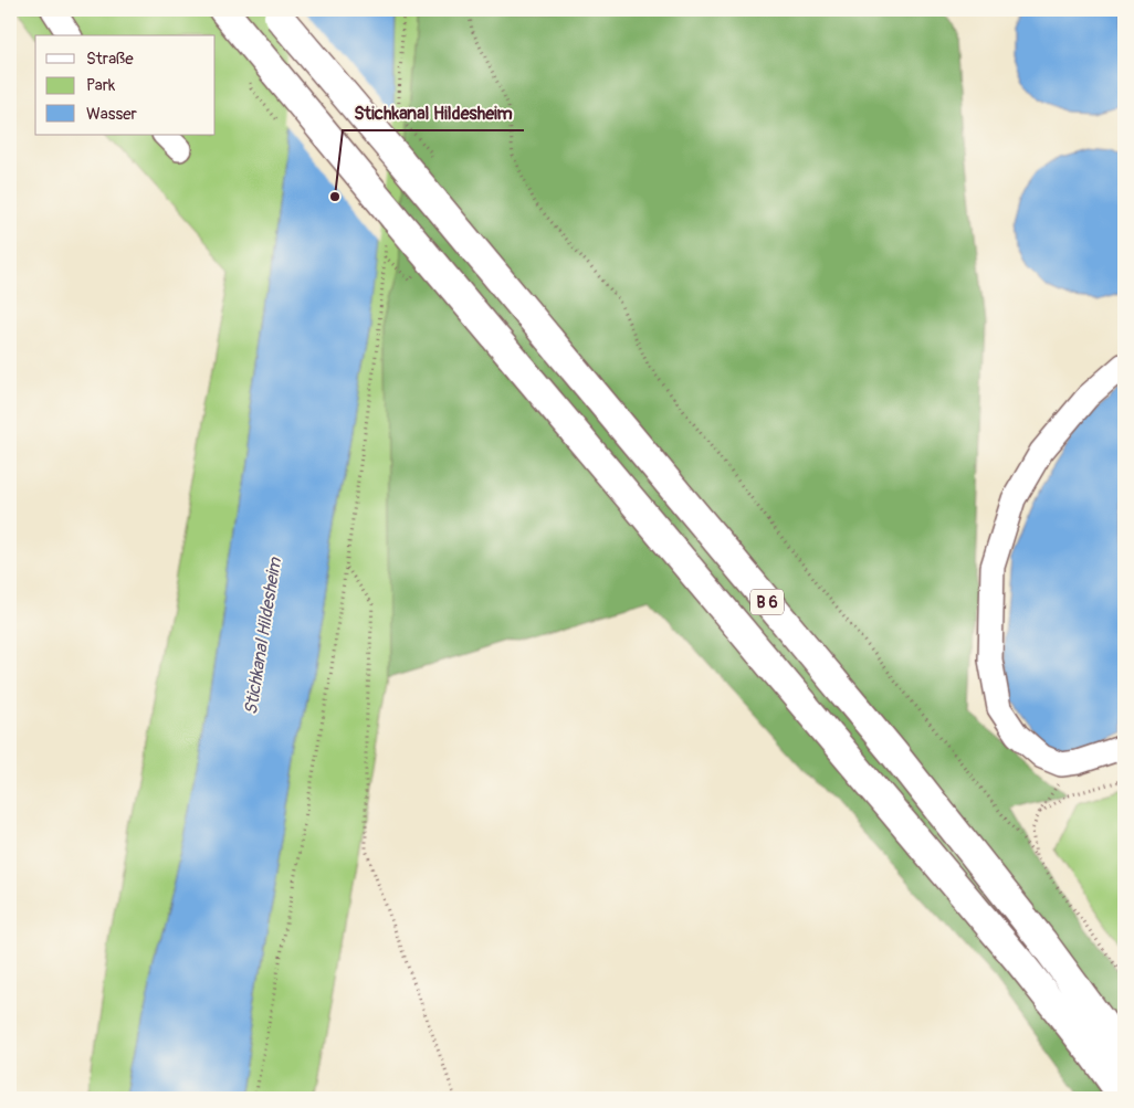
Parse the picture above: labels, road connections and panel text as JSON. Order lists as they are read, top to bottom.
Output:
{
  "streets": {
    "main road": ["B 6"]
  },
  "water": ["Stichkanal Hildesheim"],
  "places": ["Stichkanal Hildesheim"],
  "legend": ["Straße", "Park", "Wasser"]
}
